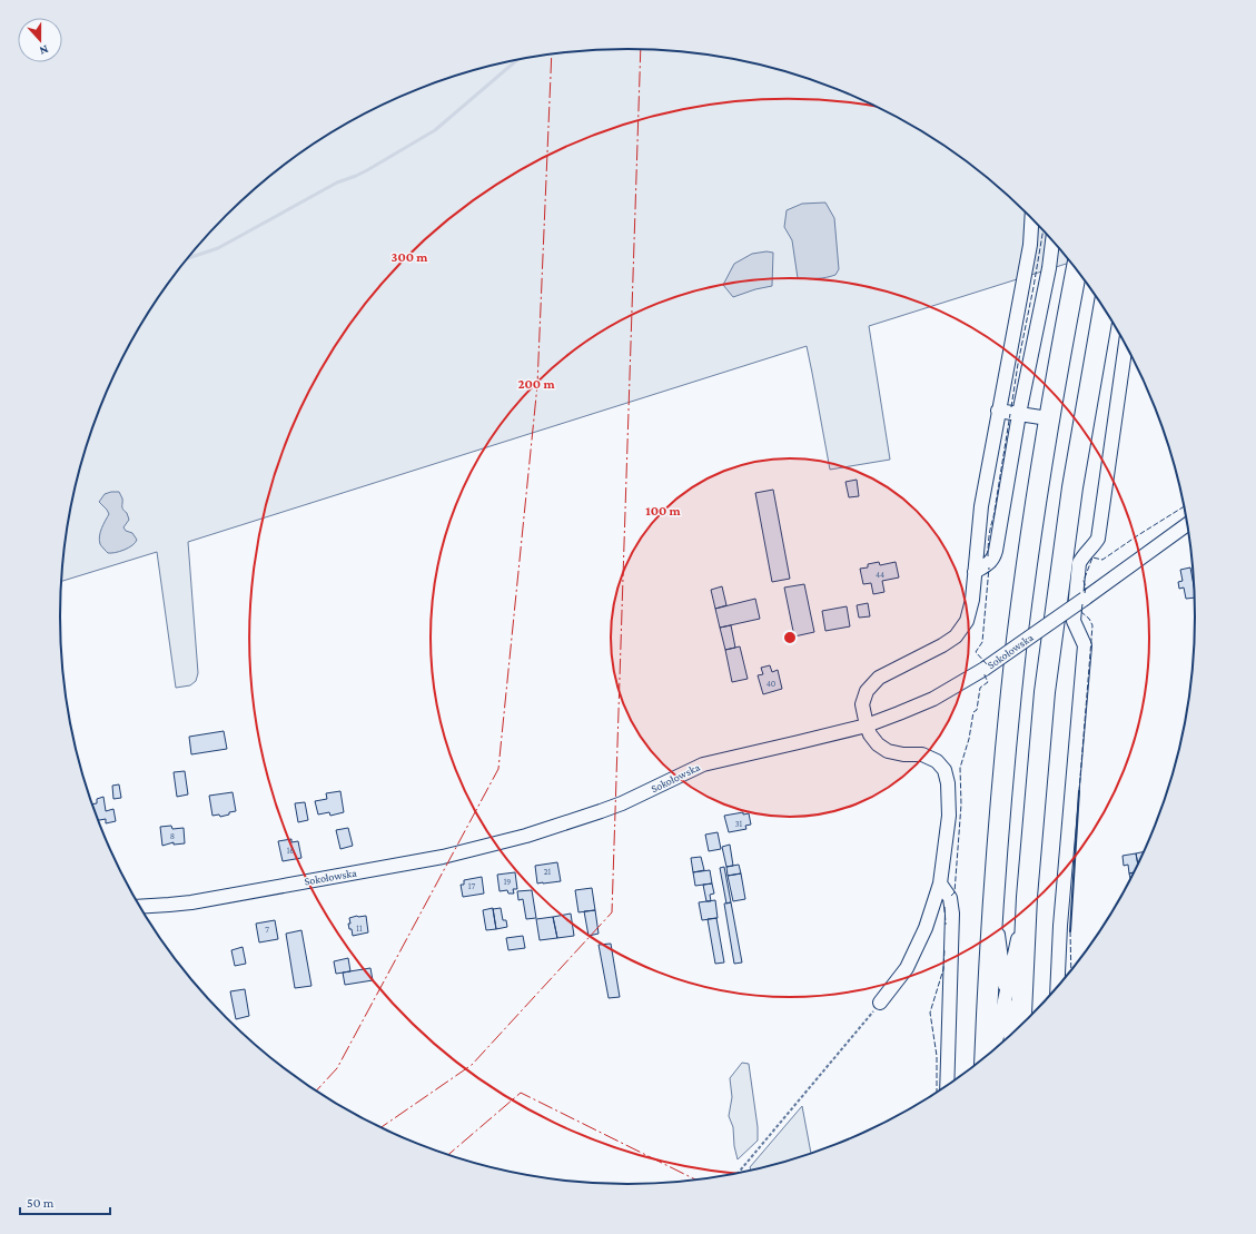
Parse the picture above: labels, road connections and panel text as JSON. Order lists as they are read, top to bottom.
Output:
{
  "streets": {
    "street": ["Sokołowska"]
  },
  "house_numbers": [
    "44",
    "40",
    "31",
    "8",
    "16",
    "21",
    "19",
    "17",
    "11",
    "7"
  ],
  "scale_bar": "50 m",
  "north": "bottom",
  "rings": ["300 m", "200 m", "100 m"]
}
